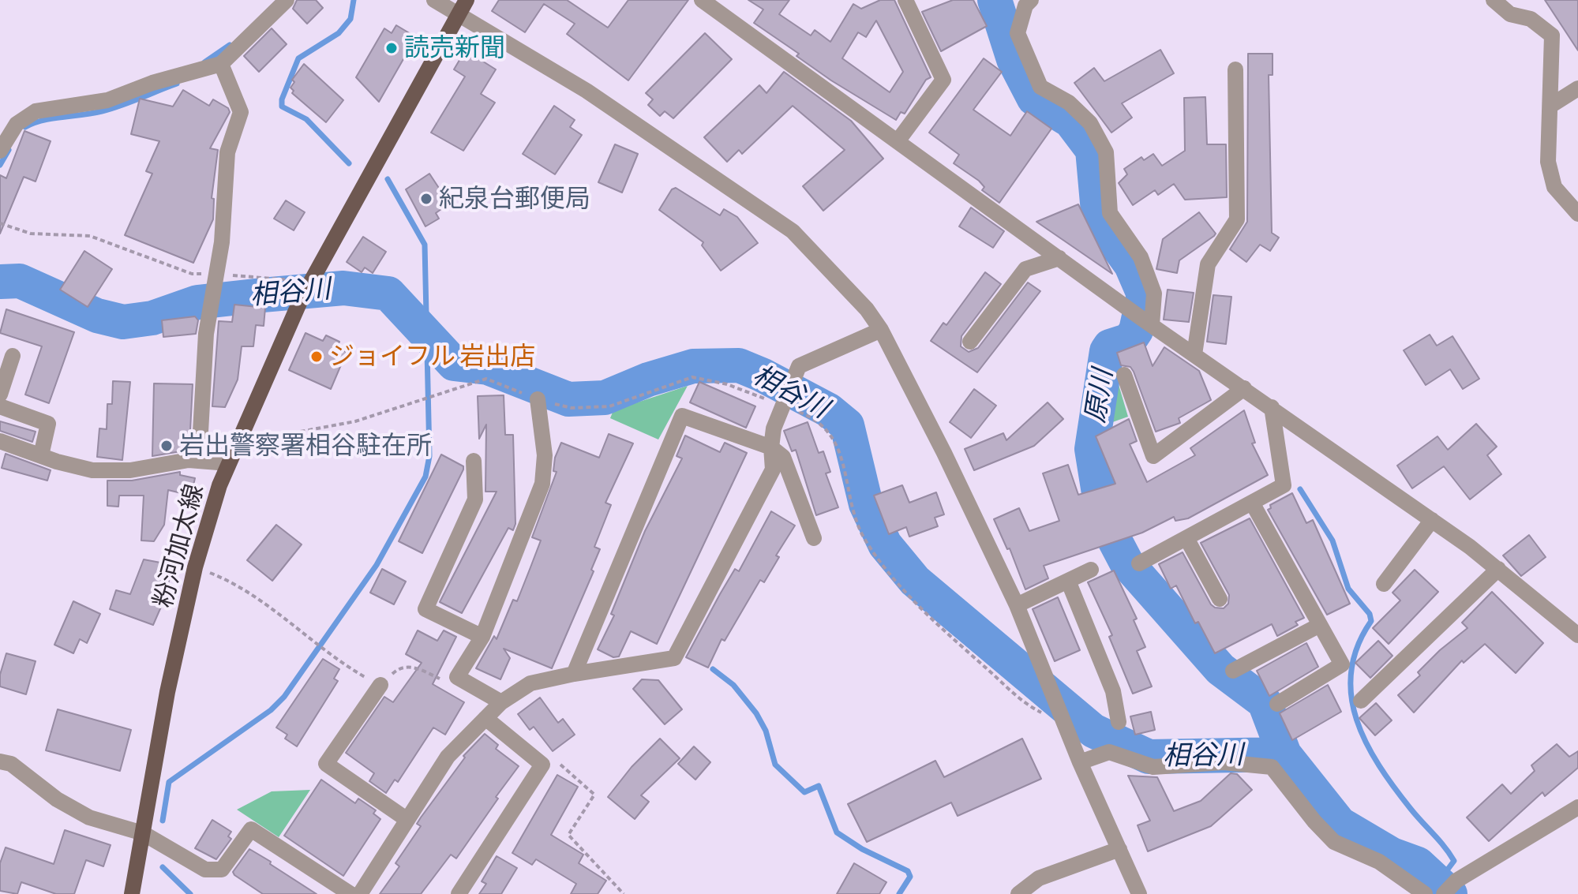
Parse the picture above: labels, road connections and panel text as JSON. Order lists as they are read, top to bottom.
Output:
{
  "streets": {
    "main road": ["粉河加太線"]
  },
  "water": ["相谷川", "原川"],
  "places": [
    "読売新聞",
    "紀泉台郵便局",
    "ジョイフル 岩出店",
    "岩出警察署相谷駐在所"
  ]
}
